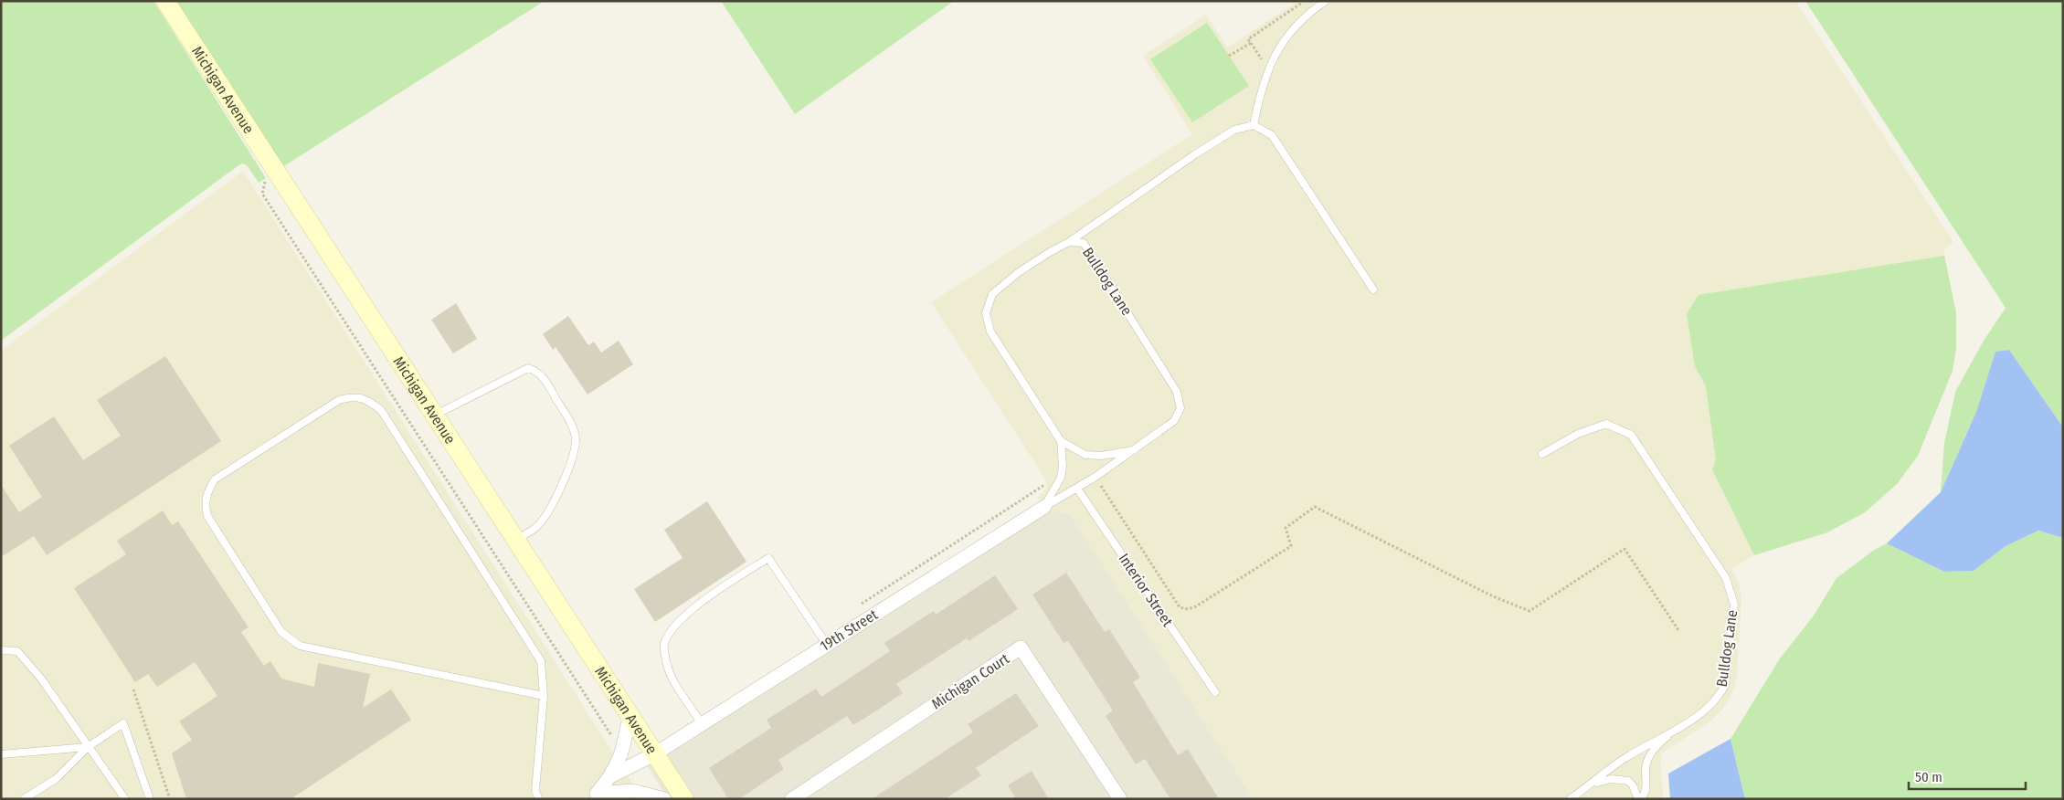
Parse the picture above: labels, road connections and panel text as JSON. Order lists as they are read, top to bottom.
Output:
{
  "streets": {
    "street": ["Michigan Avenue", "19th Street", "Michigan Court"],
    "lane": ["Bulldog Lane", "Interior Street"]
  },
  "crossings": [
    ["Michigan Avenue", "19th Street"],
    ["Bulldog Lane", "Interior Street"],
    ["Bulldog Lane", "19th Street"]
  ],
  "scale_bar": "50 m"
}
